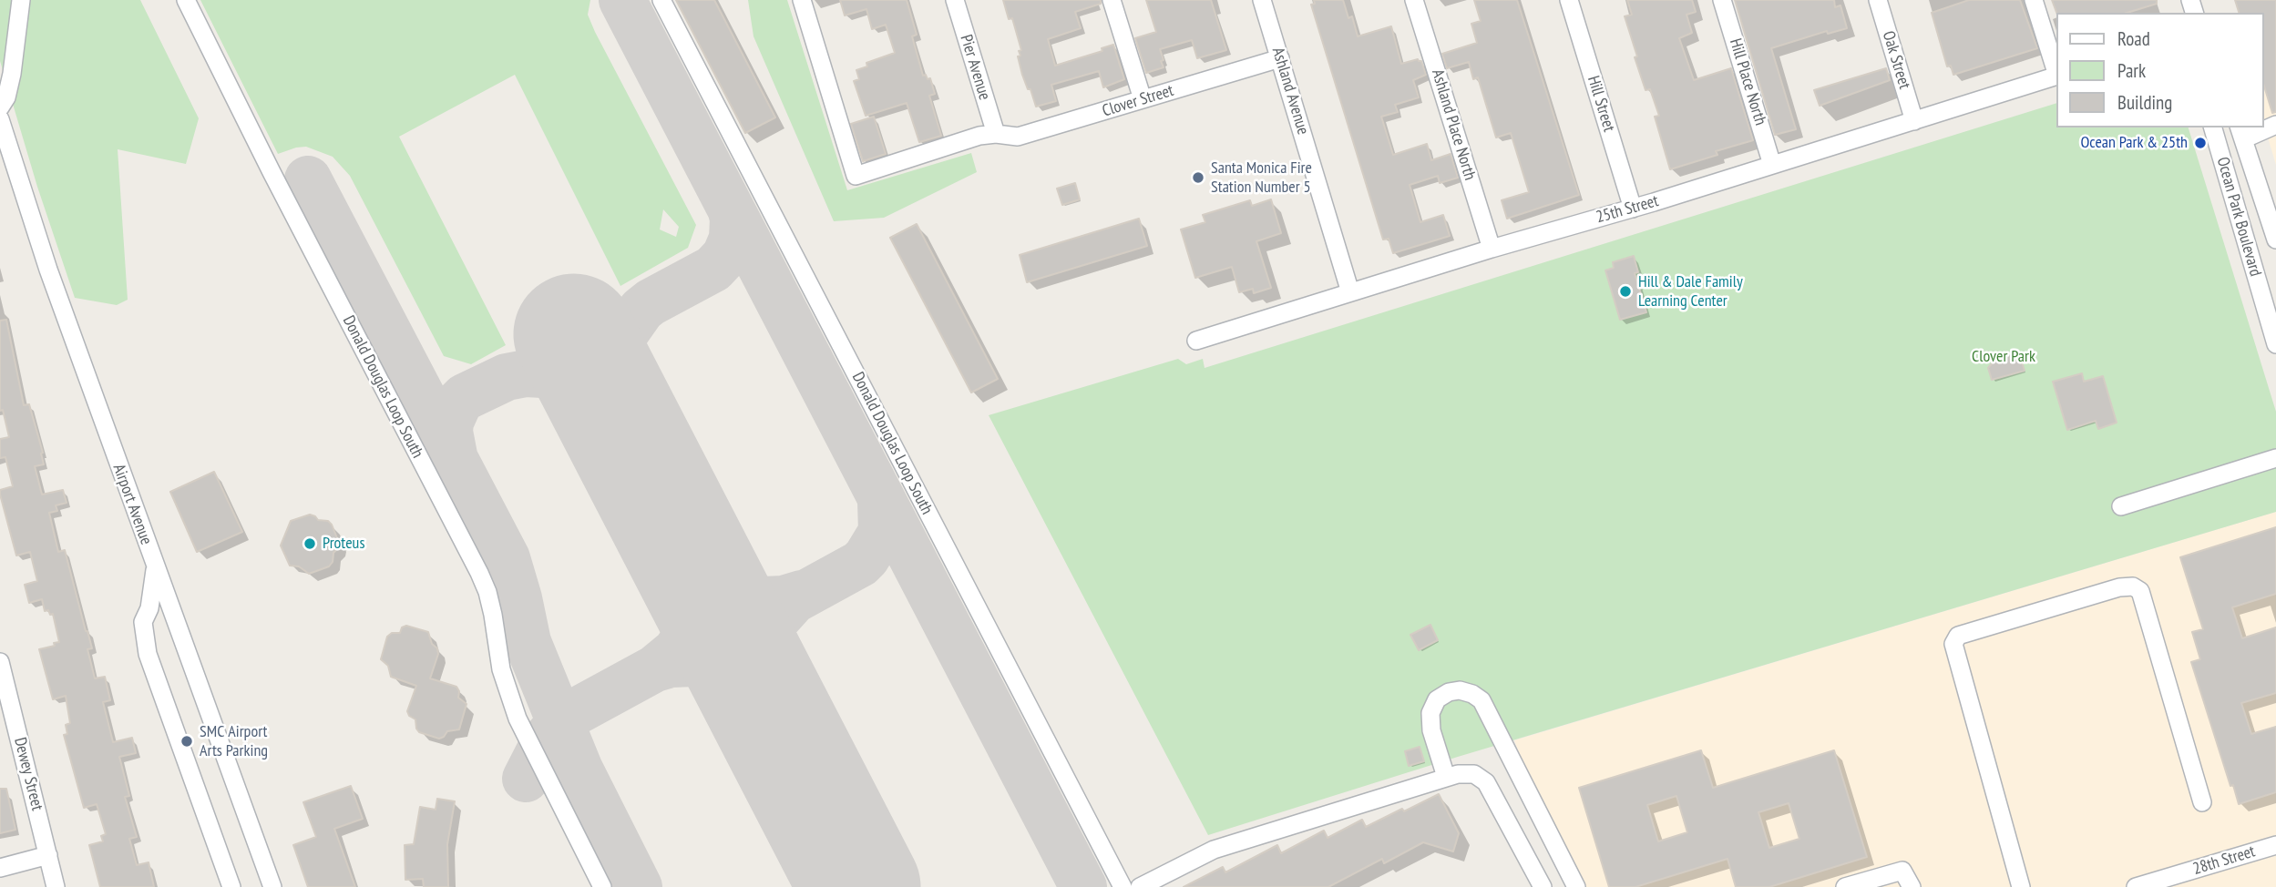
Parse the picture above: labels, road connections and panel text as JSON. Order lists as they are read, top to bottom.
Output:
{
  "streets": {
    "street": [
      "Oak Street",
      "Pier Avenue",
      "Hill Place North",
      "Ashland Avenue",
      "Clover Street",
      "Hill Street",
      "Ashland Place North",
      "25th Street",
      "Ocean Park Boulevard",
      "Donald Douglas Loop South",
      "Airport Avenue",
      "Dewey Street",
      "28th Street"
    ]
  },
  "crossings": [
    ["Oak Street", "25th Street"],
    ["Pier Avenue", "Clover Street"],
    ["Hill Place North", "25th Street"],
    ["Ashland Avenue", "Clover Street"],
    ["Ashland Avenue", "25th Street"],
    ["Hill Street", "25th Street"],
    ["Ashland Place North", "25th Street"]
  ],
  "parks": ["Clover Park"],
  "places": [
    "Ocean Park & 25th",
    "Santa Monica Fire Station Number 5",
    "Hill & Dale Family Learning Center",
    "Proteus",
    "SMC Airport Arts Parking"
  ],
  "legend": ["Road", "Park", "Building"]
}
